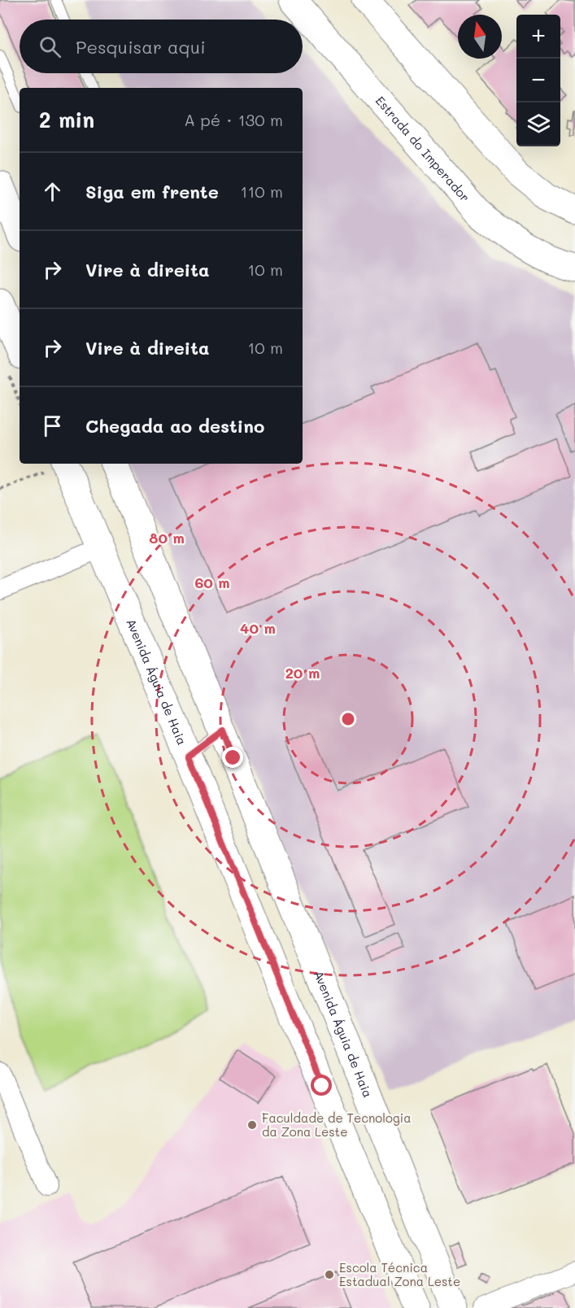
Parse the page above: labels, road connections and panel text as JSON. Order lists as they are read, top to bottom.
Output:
{
  "streets": {
    "main road": ["Estrada do Imperador", "Avenida Águia de Haia"]
  },
  "places": ["Faculdade de Tecnologia da Zona Leste", "Escola Técnica Estadual Zona Leste"],
  "north": "top",
  "page": {
    "map_buttons": ["+", "−"],
    "search": "Pesquisar aqui",
    "heading": ["2 min", "A pé · 130 m"],
    "list": [
      ["Siga em frente", "110 m"],
      ["Vire à direita", "10 m"],
      ["Vire à direita", "10 m"],
      "Chegada ao destino"
    ]
  },
  "rings": [
    "80 m",
    "60 m",
    "40 m",
    "20 m"
  ]
}
